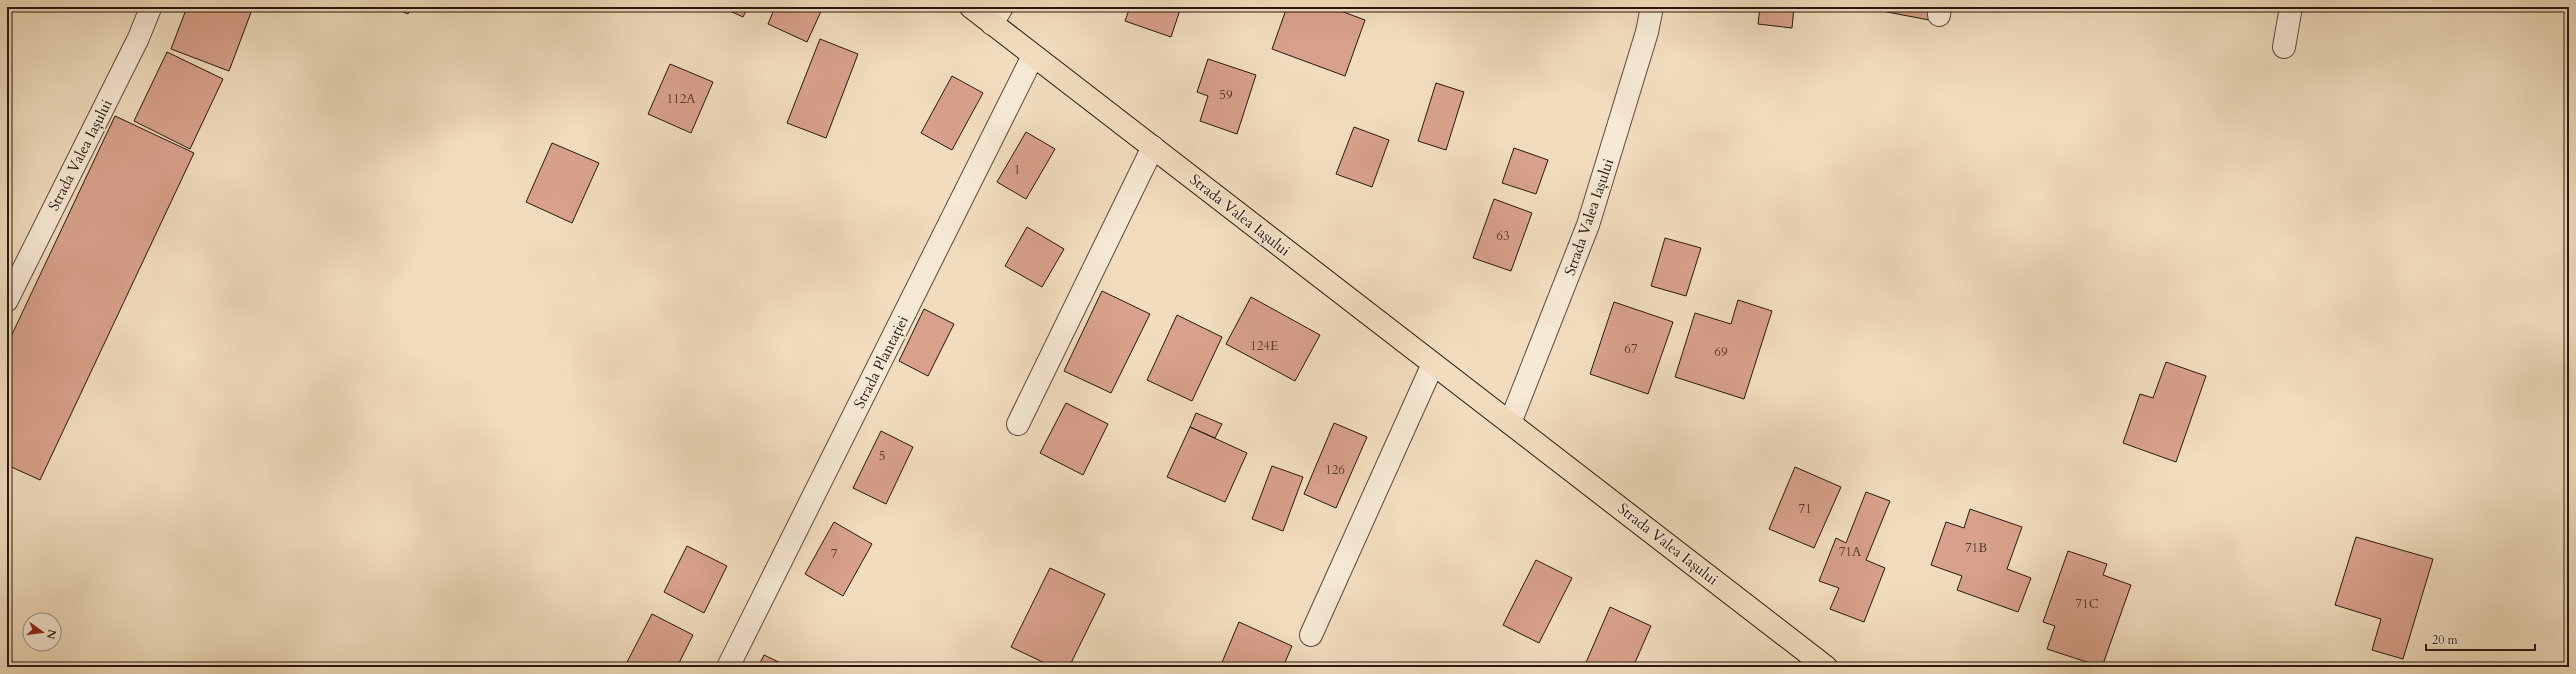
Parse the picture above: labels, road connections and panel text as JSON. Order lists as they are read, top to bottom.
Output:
{
  "streets": {
    "main road": ["Strada Valea Iașului"],
    "street": ["Strada Plantației"]
  },
  "crossings": [
    ["Strada Valea Iașului", "Strada Plantației"]
  ],
  "house_numbers": [
    "59",
    "112A",
    "1",
    "63",
    "124E",
    "67",
    "69",
    "5",
    "126",
    "71",
    "71B",
    "71A",
    "7",
    "71C"
  ],
  "scale_bar": "20 m",
  "north": "right"
}
